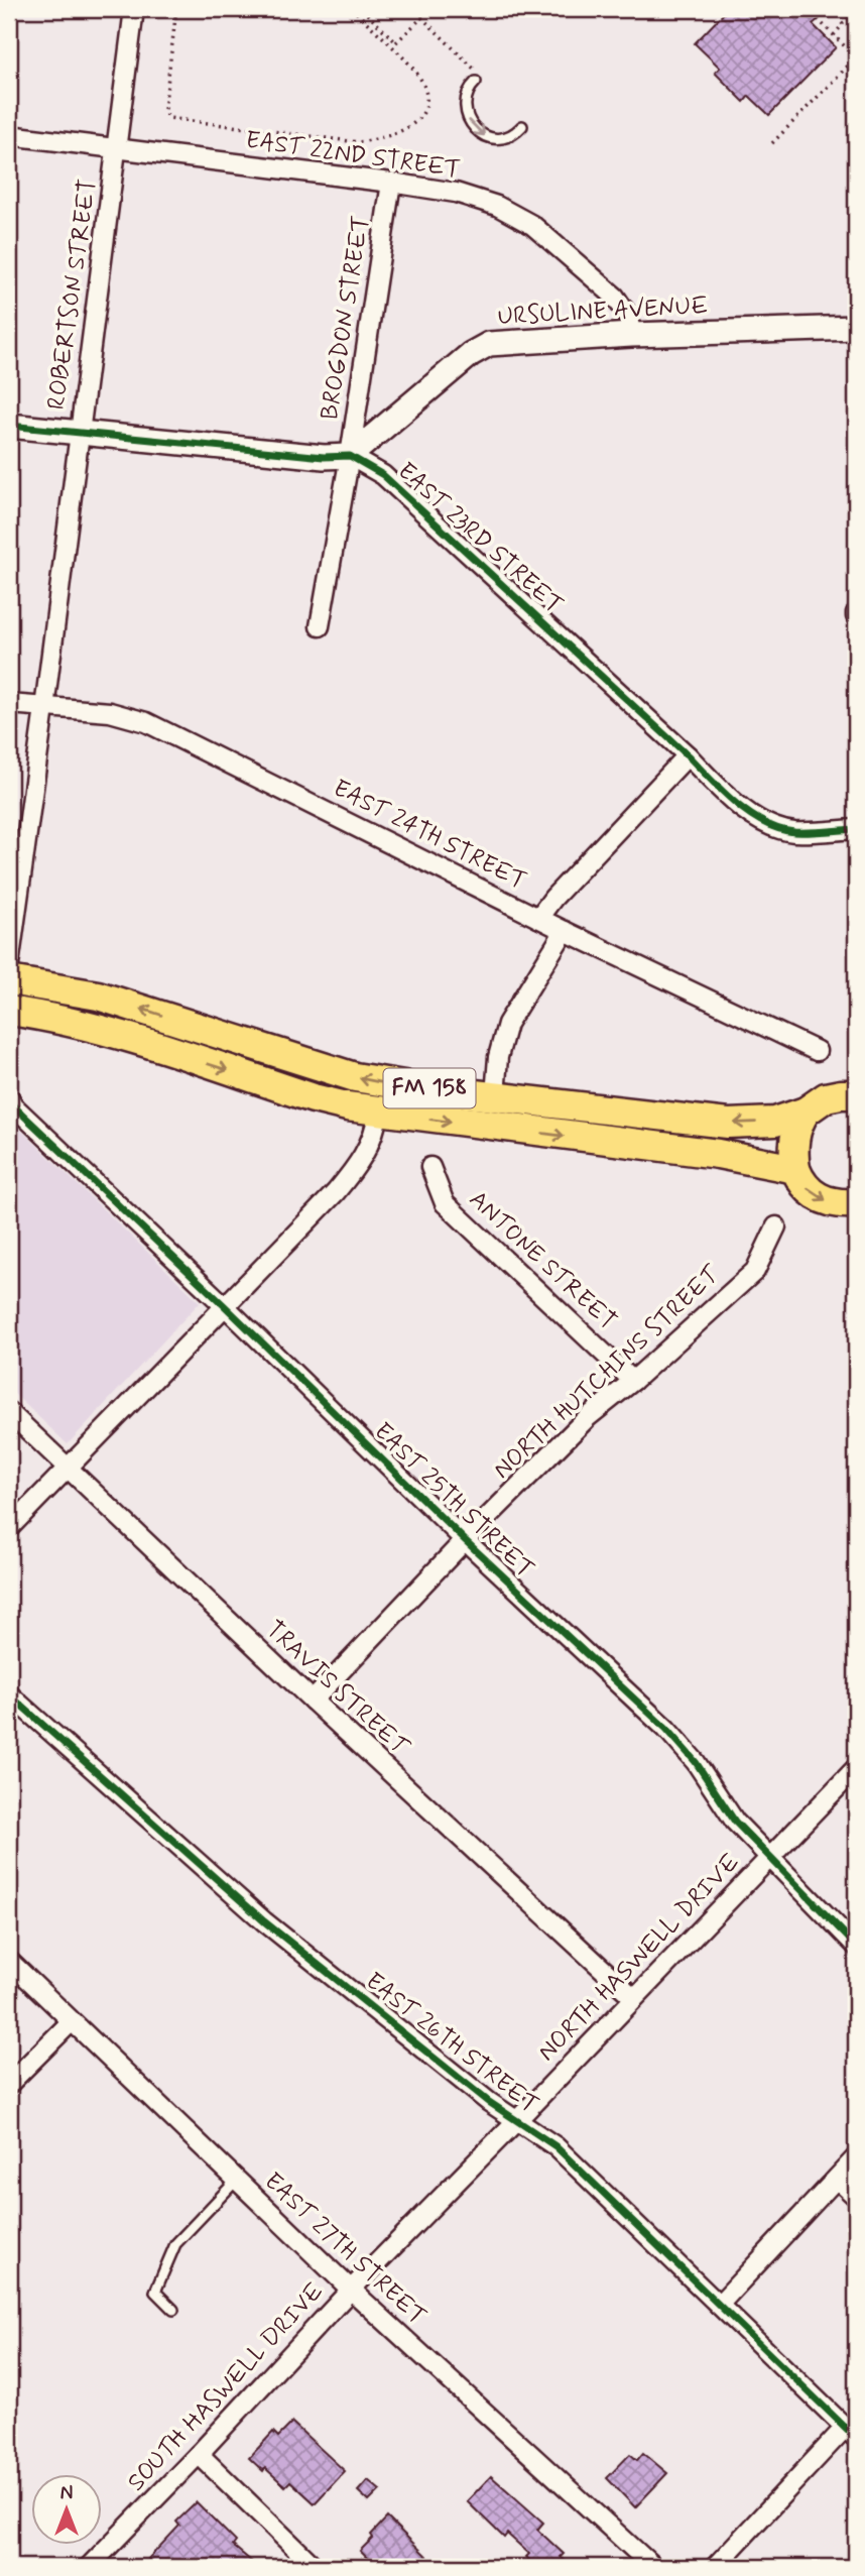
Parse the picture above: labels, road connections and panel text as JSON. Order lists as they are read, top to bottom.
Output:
{
  "streets": {
    "main road": ["FM 158"],
    "street": [
      "EAST 22ND STREET",
      "ROBERTSON STREET",
      "URSULINE AVENUE",
      "BROGDON STREET",
      "EAST 23RD STREET",
      "EAST 24TH STREET",
      "ANTONE STREET",
      "NORTH HUTCHINS STREET",
      "EAST 25TH STREET",
      "TRAVIS STREET",
      "NORTH HASWELL DRIVE",
      "EAST 26TH STREET",
      "EAST 27TH STREET",
      "SOUTH HASWELL DRIVE"
    ]
  },
  "crossings": [
    ["EAST 22ND STREET", "ROBERTSON STREET"],
    ["EAST 22ND STREET", "URSULINE AVENUE"],
    ["EAST 22ND STREET", "BROGDON STREET"],
    ["ROBERTSON STREET", "EAST 24TH STREET"],
    ["URSULINE AVENUE", "BROGDON STREET"],
    ["URSULINE AVENUE", "EAST 23RD STREET"],
    ["BROGDON STREET", "EAST 23RD STREET"],
    ["ANTONE STREET", "NORTH HUTCHINS STREET"],
    ["NORTH HUTCHINS STREET", "EAST 25TH STREET"],
    ["NORTH HUTCHINS STREET", "TRAVIS STREET"],
    ["EAST 25TH STREET", "NORTH HASWELL DRIVE"],
    ["TRAVIS STREET", "NORTH HASWELL DRIVE"],
    ["NORTH HASWELL DRIVE", "EAST 26TH STREET"],
    ["NORTH HASWELL DRIVE", "SOUTH HASWELL DRIVE"],
    ["EAST 26TH STREET", "SOUTH HASWELL DRIVE"],
    ["EAST 27TH STREET", "SOUTH HASWELL DRIVE"]
  ],
  "north": "top"
}
